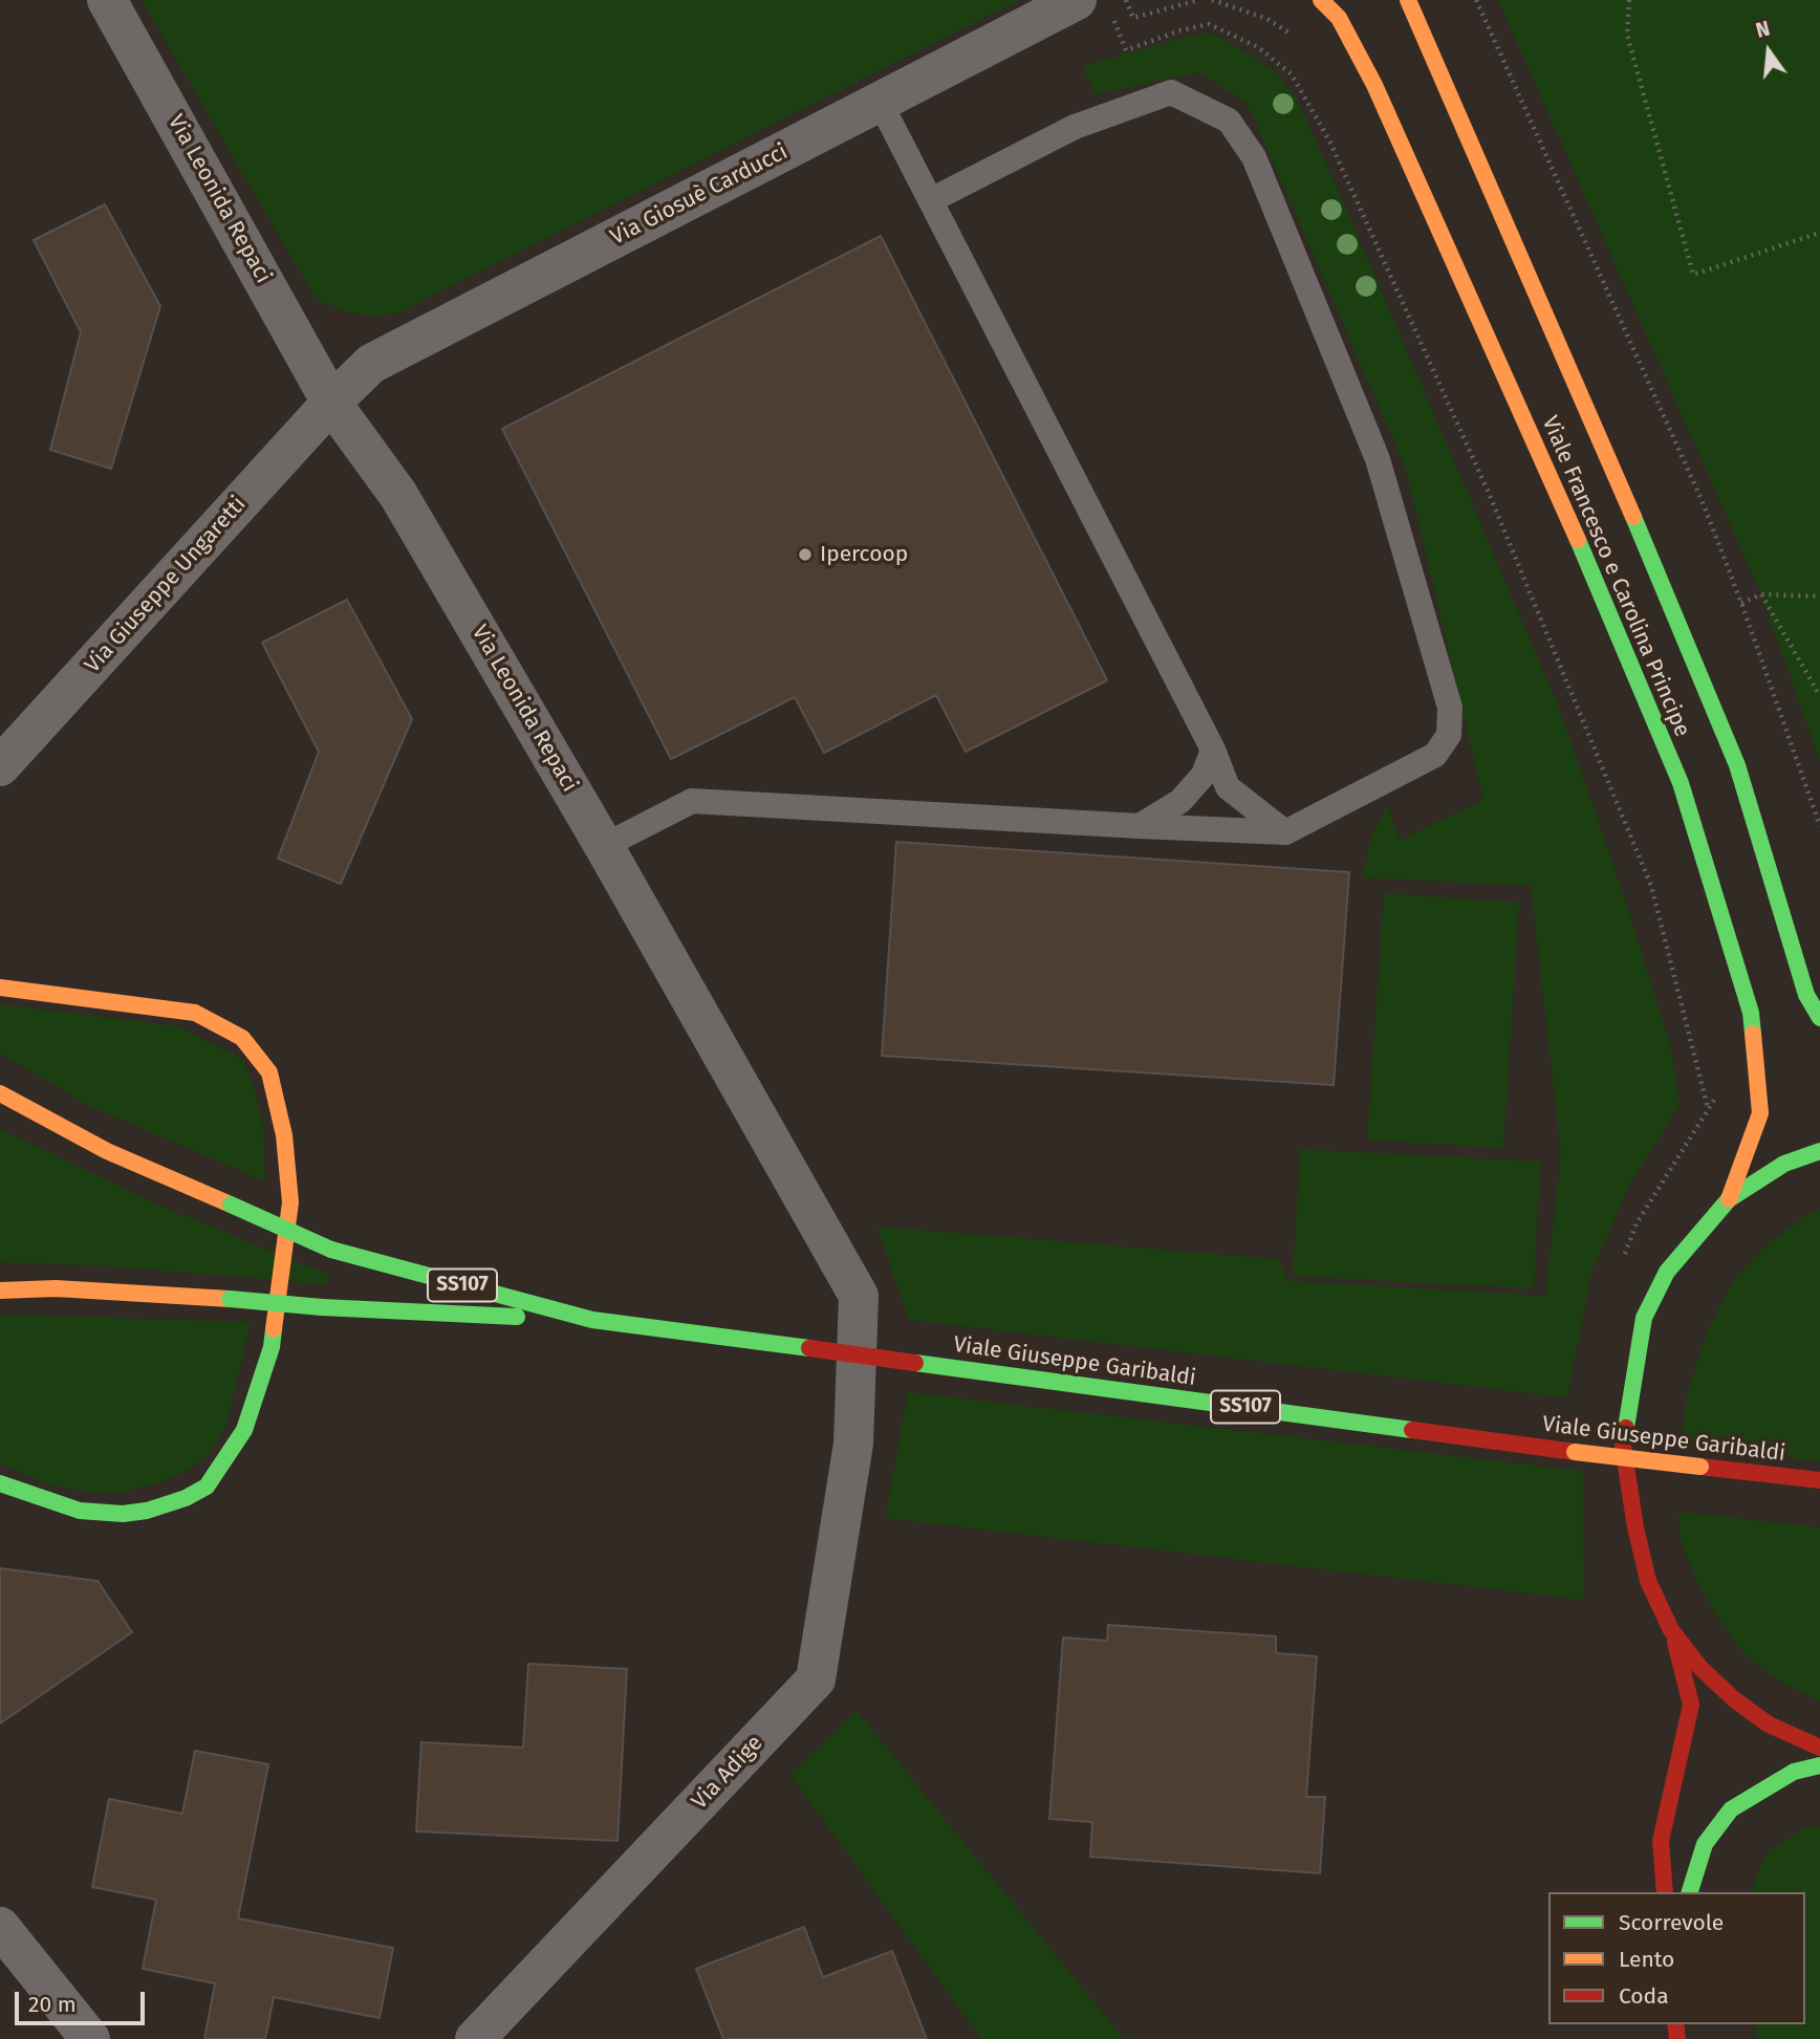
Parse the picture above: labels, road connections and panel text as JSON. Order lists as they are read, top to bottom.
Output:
{
  "streets": {
    "street": [
      "Via Giosuè Carducci",
      "Via Leonida Repaci",
      "Viale Francesco e Carolina Principe",
      "Via Giuseppe Ungaretti",
      "SS107",
      "Viale Giuseppe Garibaldi",
      "Via Adige"
    ]
  },
  "crossings": [
    ["Via Giosuè Carducci", "Via Leonida Repaci"],
    ["Via Giosuè Carducci", "Via Giuseppe Ungaretti"],
    ["Via Leonida Repaci", "Via Giuseppe Ungaretti"],
    ["Via Leonida Repaci", "Via Adige"]
  ],
  "places": ["Ipercoop"],
  "legend": ["Scorrevole", "Lento", "Coda"],
  "scale_bar": "20 m",
  "north": "top"
}
